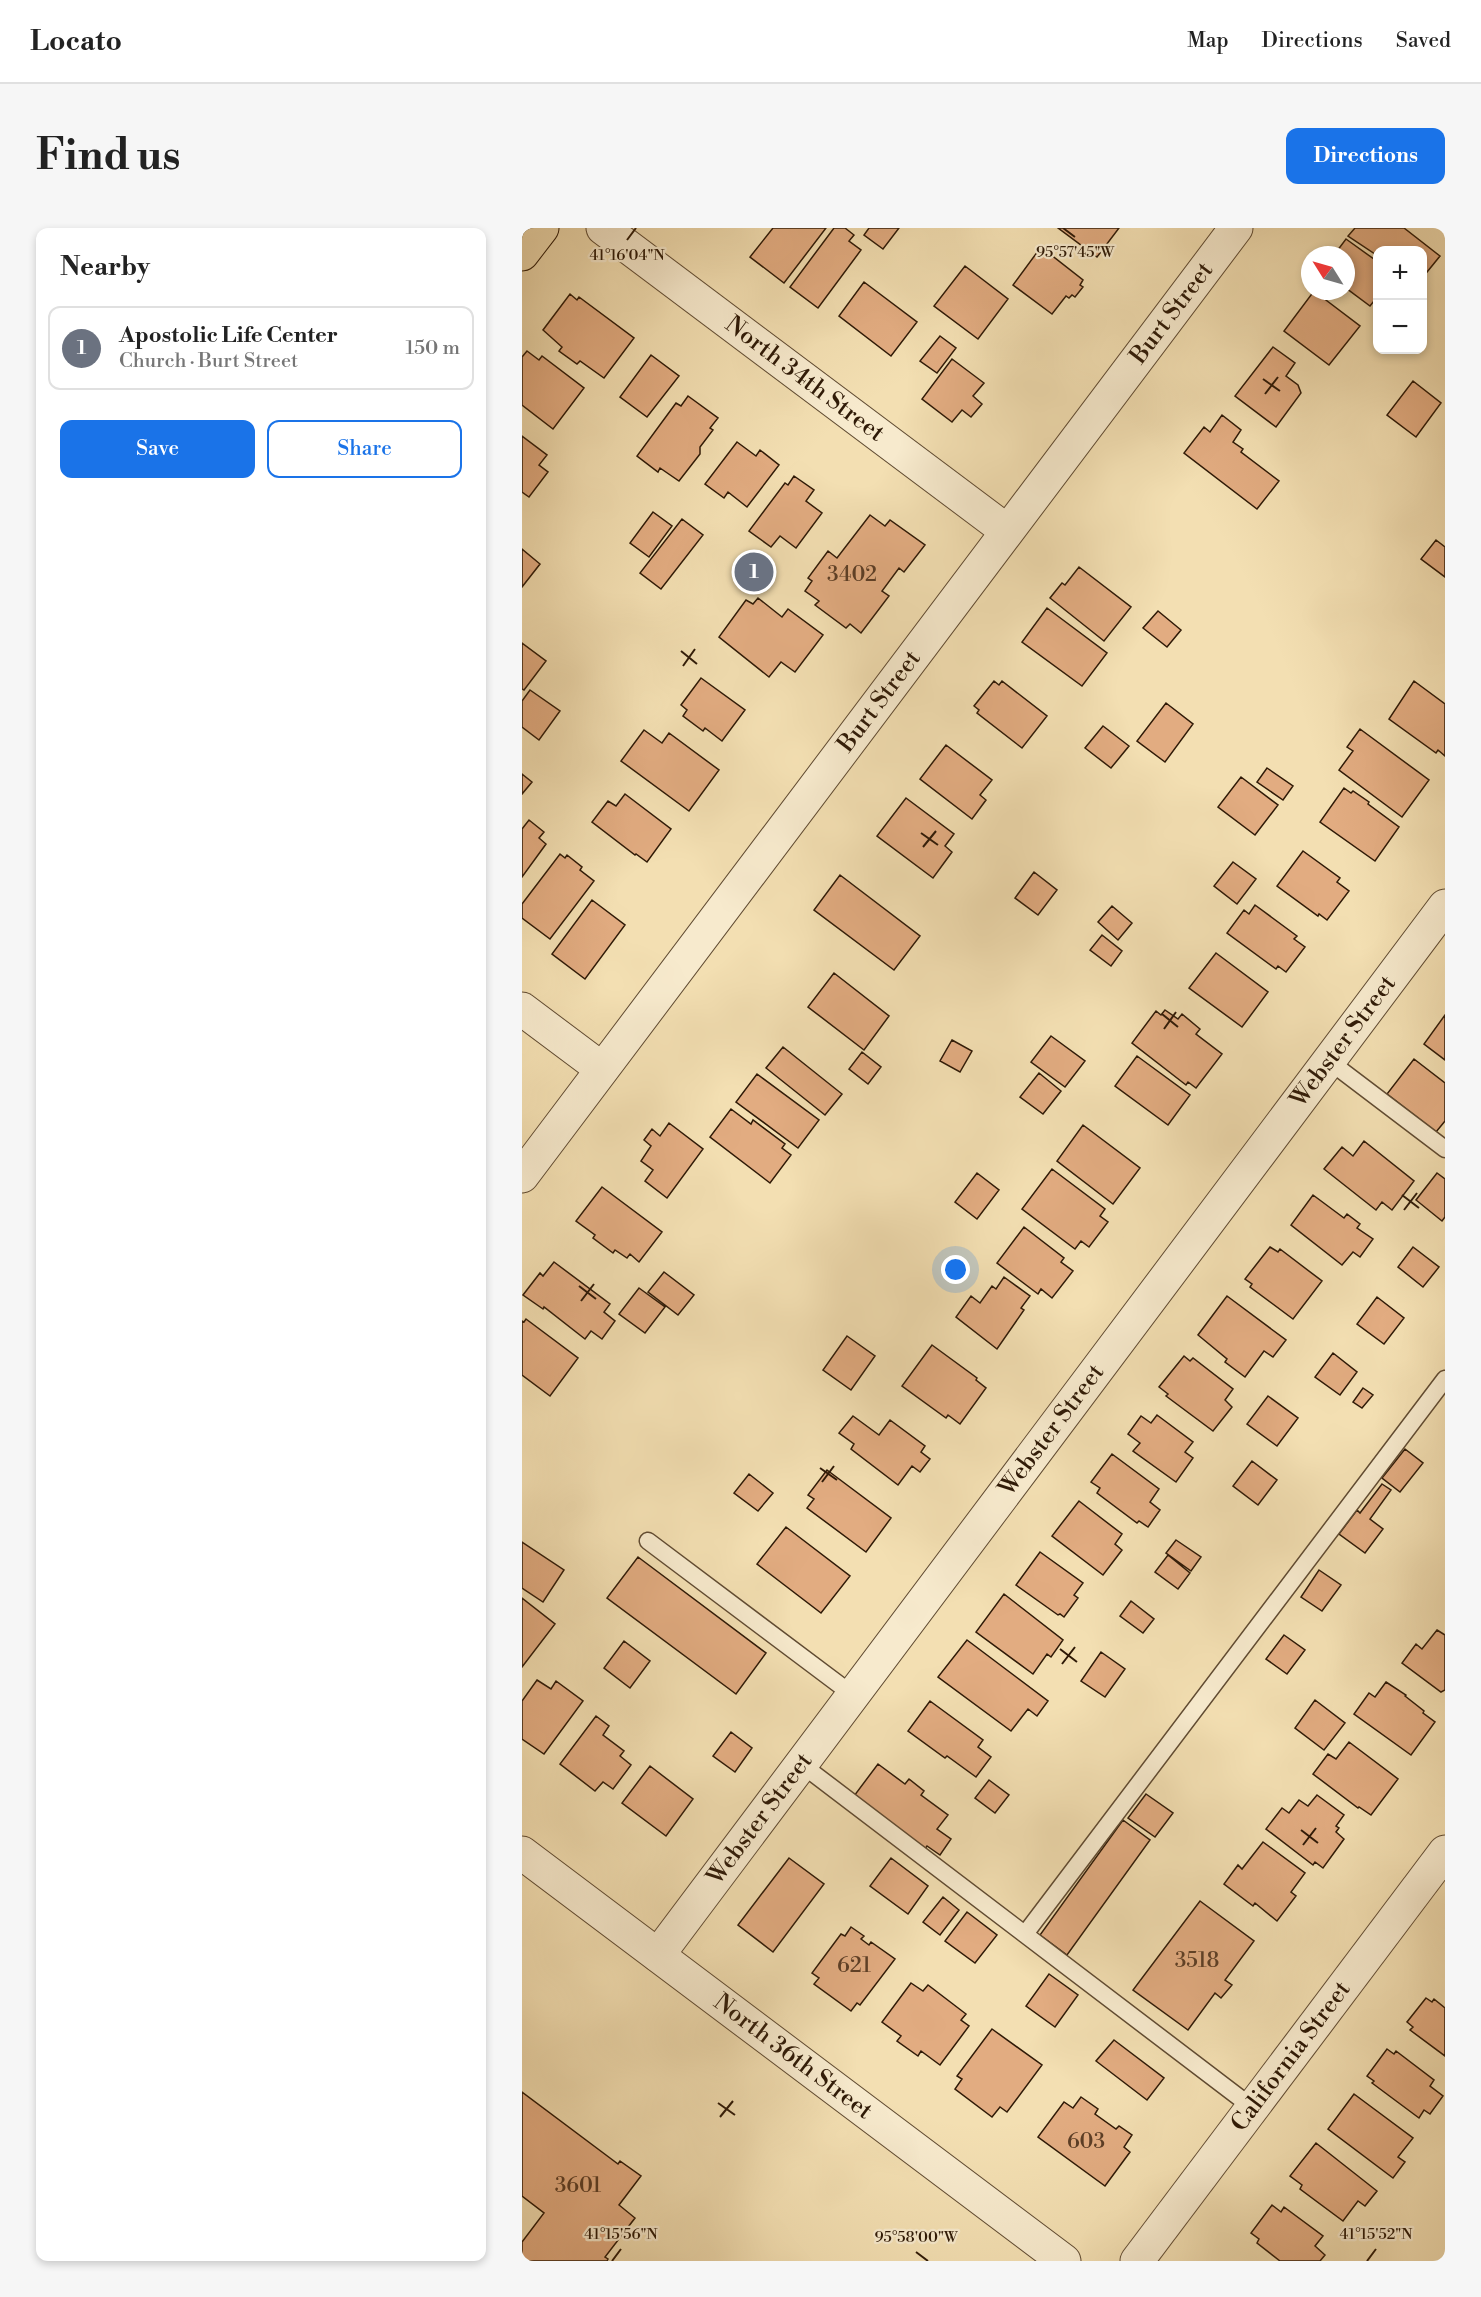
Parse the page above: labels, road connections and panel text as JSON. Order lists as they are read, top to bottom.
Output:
{
  "streets": {
    "street": [
      "Burt Street",
      "North 34th Street",
      "Webster Street",
      "North 36th Street",
      "California Street"
    ]
  },
  "crossings": [
    ["Burt Street", "North 34th Street"],
    ["Webster Street", "North 36th Street"]
  ],
  "house_numbers": [
    "3402",
    "3518",
    "621",
    "603",
    "3601"
  ],
  "north": "top left",
  "page": {
    "header": "Locato",
    "nav": ["Map", "Directions", "Saved"],
    "buttons": [
      "Directions",
      ["Save", "Share"]
    ],
    "title": "Find us",
    "heading": "Nearby",
    "map_buttons": ["+", "−"],
    "list": [
      {
        "mark": "1",
        "name": "Apostolic Life Center",
        "note": "Church · Burt Street",
        "value": "150 m"
      }
    ],
    "pins": "1"
  },
  "coordinates": [
    "95°57'45\"W",
    "41°16'04\"N",
    "41°15'56\"N",
    "41°15'52\"N",
    "95°58'00\"W"
  ]
}
